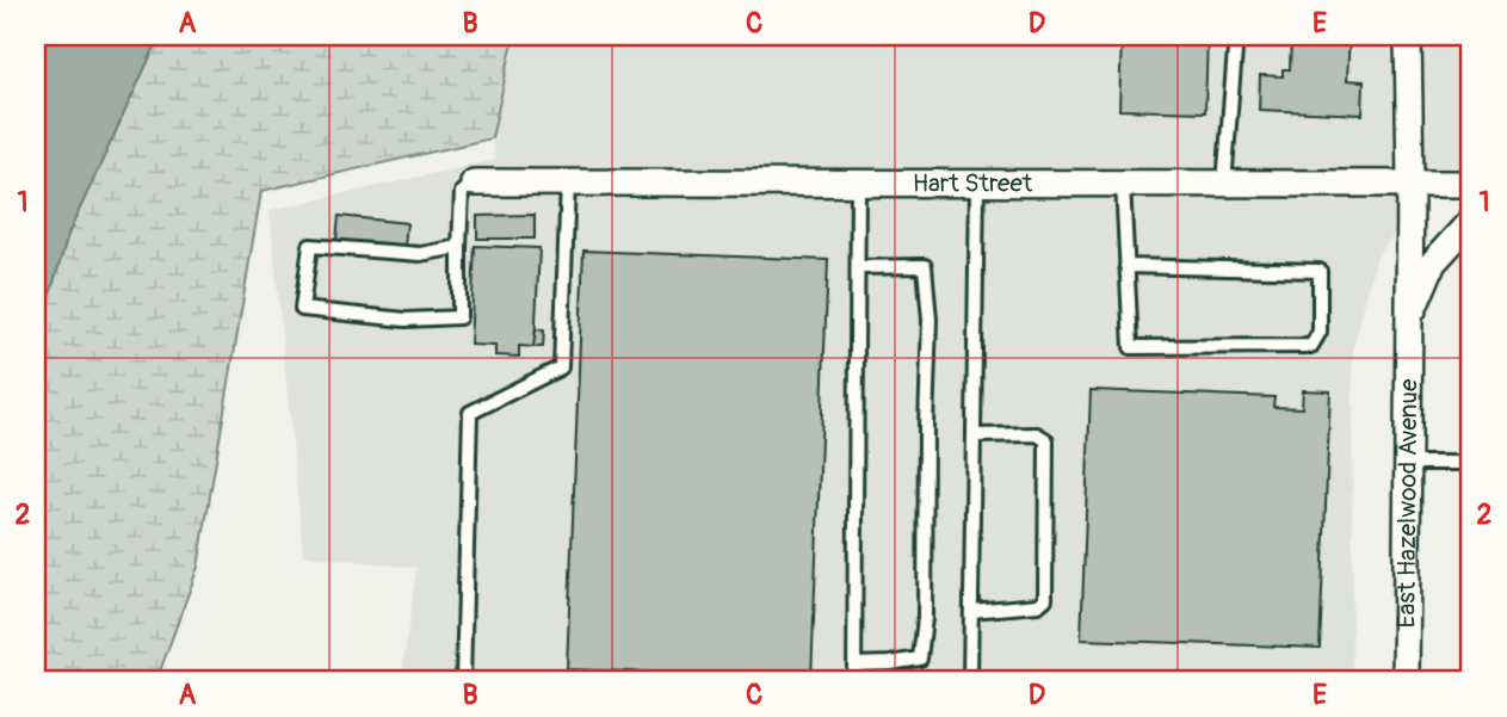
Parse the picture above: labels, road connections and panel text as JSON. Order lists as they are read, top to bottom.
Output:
{
  "streets": {
    "street": ["Hart Street", "East Hazelwood Avenue"]
  },
  "crossings": [
    ["Hart Street", "East Hazelwood Avenue"]
  ],
  "grid": {
    "columns": [
      "A",
      "B",
      "C",
      "D",
      "E"
    ],
    "rows": ["1", "2"]
  }
}
